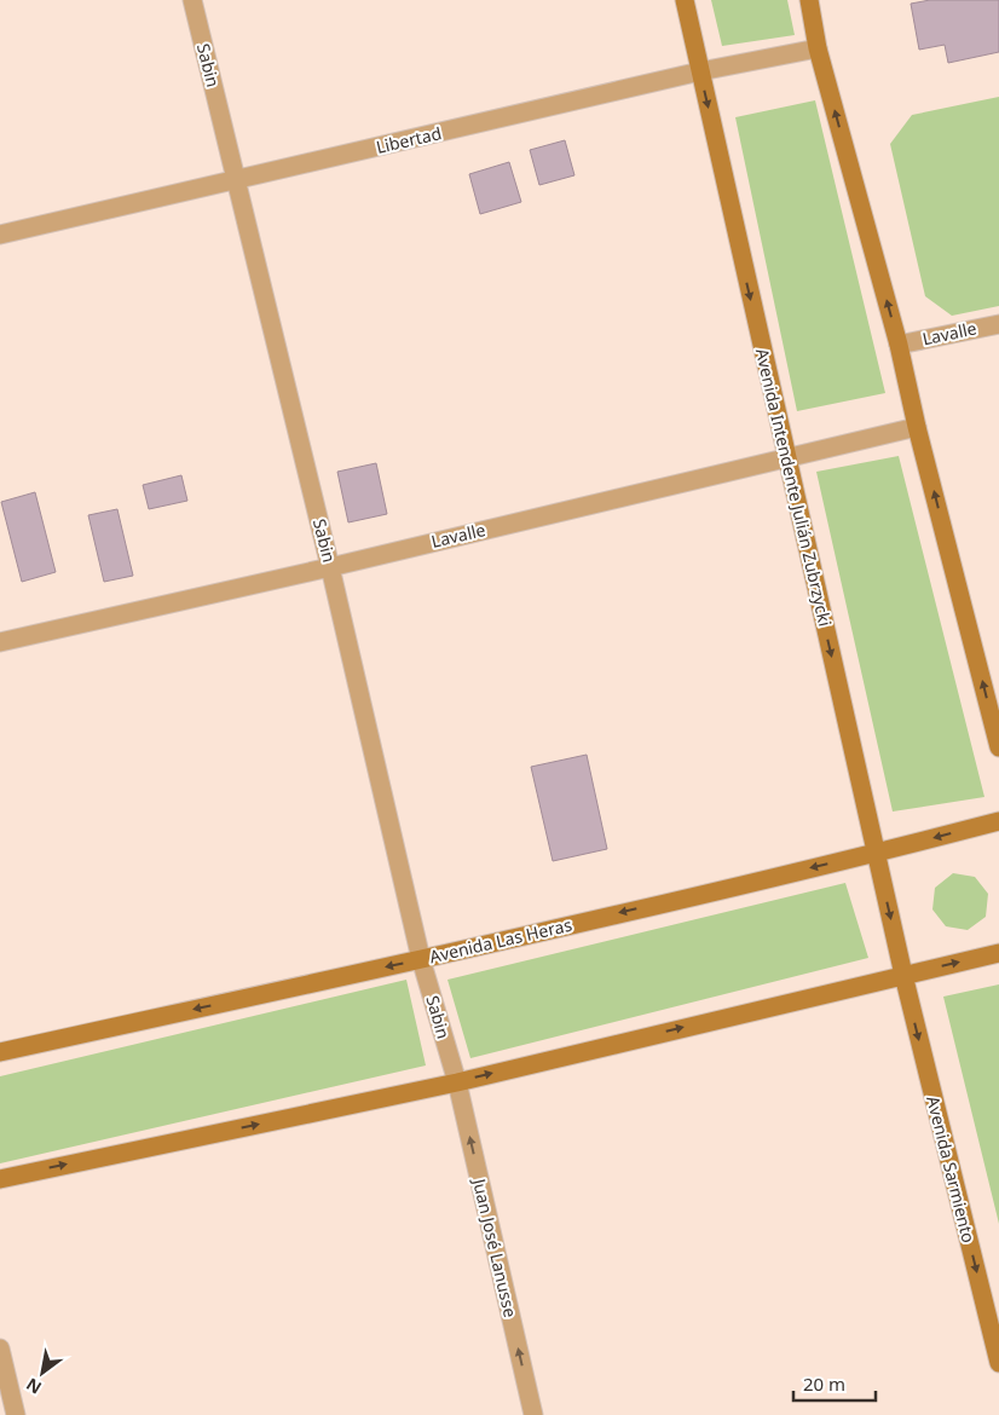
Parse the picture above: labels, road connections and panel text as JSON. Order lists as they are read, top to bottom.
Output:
{
  "streets": {
    "main road": ["Avenida Intendente Julián Zubrzycki", "Avenida Las Heras", "Avenida Sarmiento"],
    "street": [
      "Sabin",
      "Libertad",
      "Lavalle",
      "Juan José Lanusse"
    ]
  },
  "crossings": [
    ["Sabin", "Libertad"],
    ["Sabin", "Lavalle"],
    ["Sabin", "Avenida Las Heras"],
    ["Sabin", "Juan José Lanusse"],
    ["Libertad", "Avenida Intendente Julián Zubrzycki"],
    ["Lavalle", "Avenida Intendente Julián Zubrzycki"],
    ["Avenida Intendente Julián Zubrzycki", "Avenida Las Heras"],
    ["Avenida Intendente Julián Zubrzycki", "Avenida Sarmiento"]
  ],
  "one_way": ["Avenida Sarmiento", "Juan José Lanusse"],
  "scale_bar": "20 m",
  "north": "bottom left"
}
